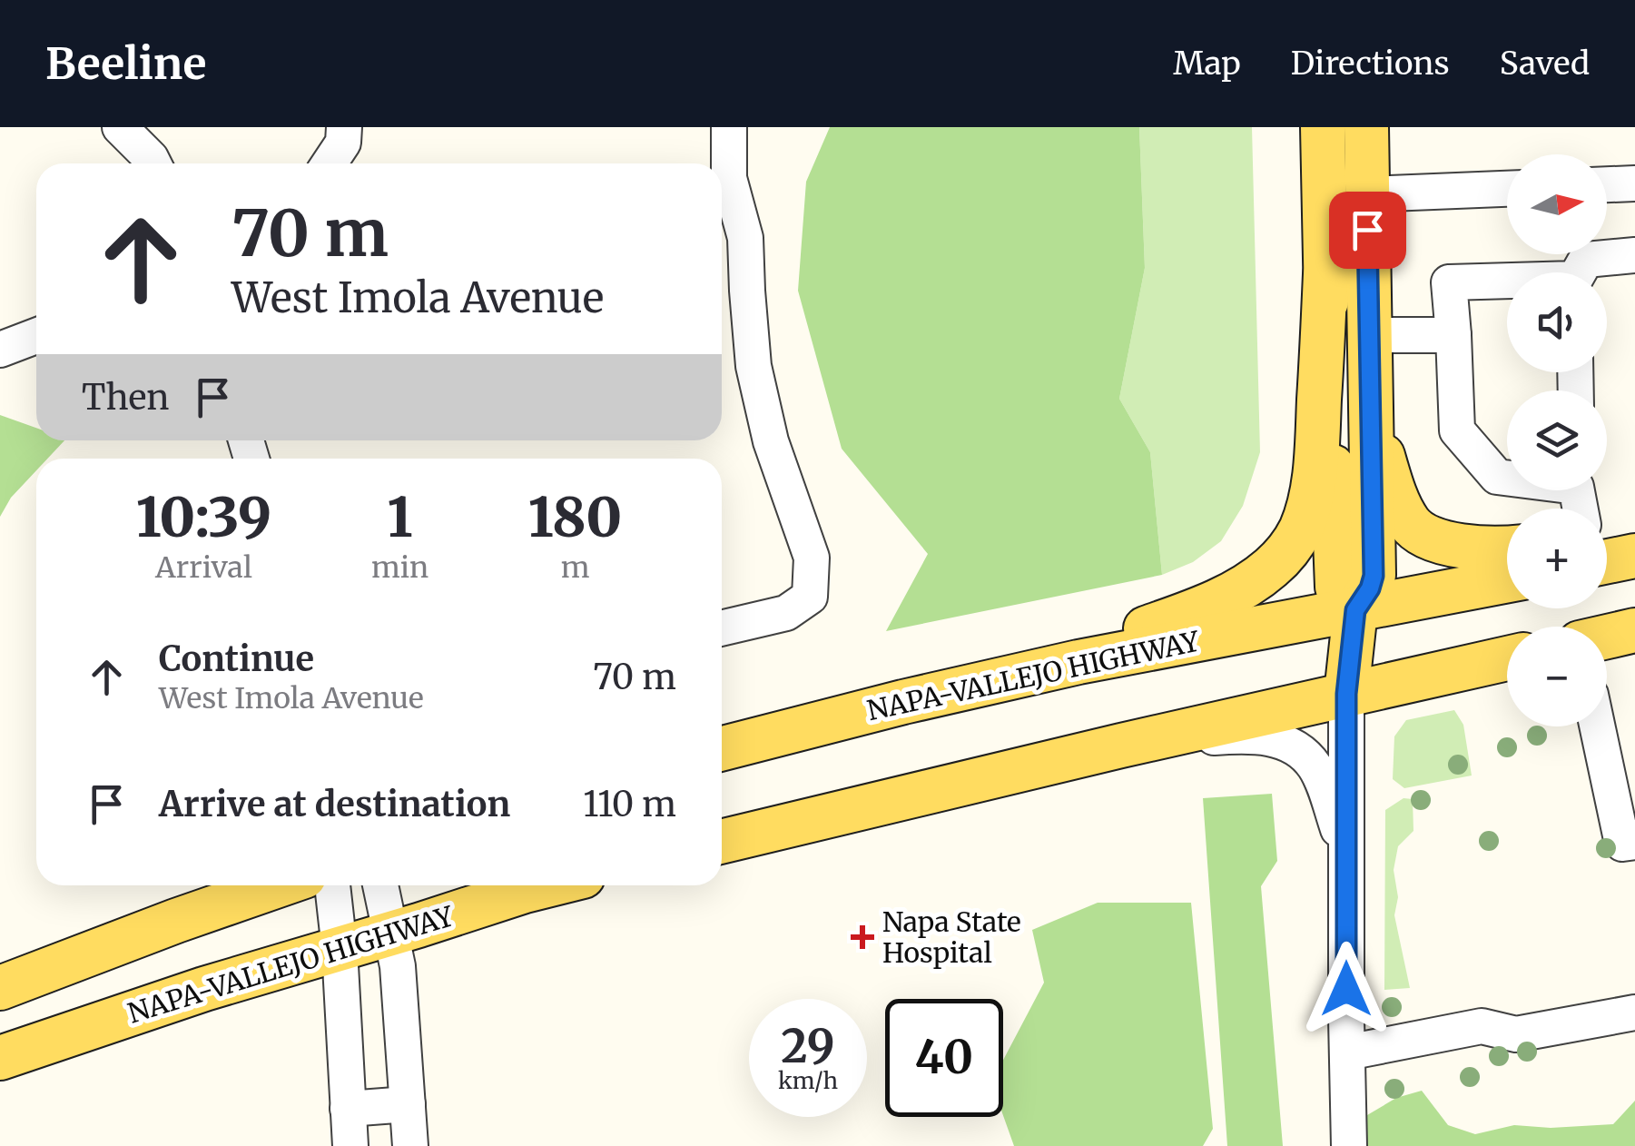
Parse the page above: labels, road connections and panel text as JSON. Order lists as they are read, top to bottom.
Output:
{
  "streets": {
    "main road": ["NAPA-VALLEJO HIGHWAY"]
  },
  "places": {
    "health": ["Napa State Hospital"]
  },
  "north": "right",
  "page": {
    "header": "Beeline",
    "nav": ["Map", "Directions", "Saved"],
    "map_buttons": ["+", "−"],
    "turn": ["70 m", "West Imola Avenue"],
    "then": "Then",
    "eta": [
      "10:39",
      "Arrival",
      "1",
      "min",
      "180",
      "m"
    ],
    "list": [
      {
        "name": "Continue",
        "note": "West Imola Avenue",
        "value": "70 m"
      },
      {
        "name": "Arrive at destination",
        "value": "110 m"
      }
    ],
    "speed": "29 km/h",
    "limit": "40"
  }
}
